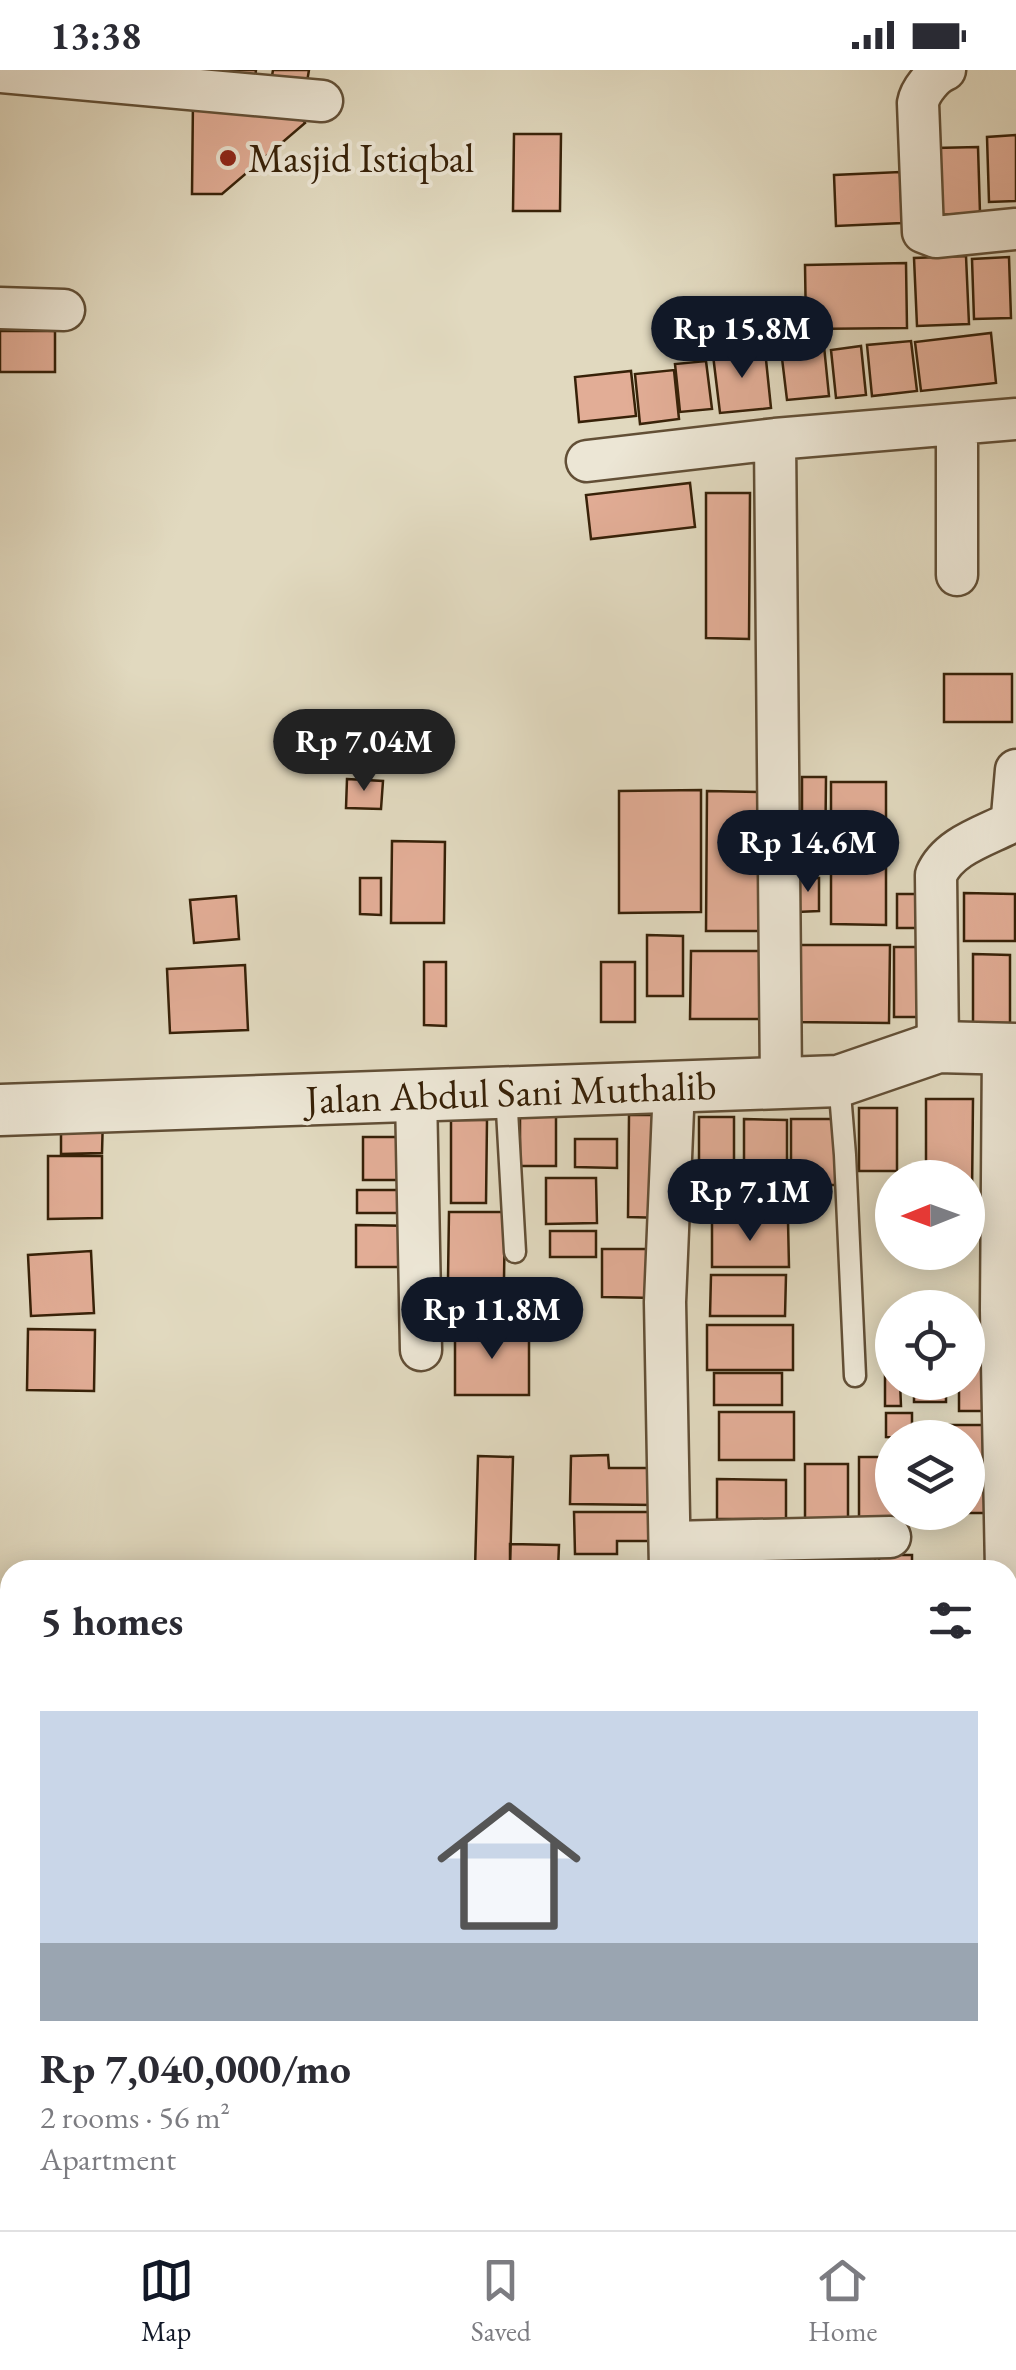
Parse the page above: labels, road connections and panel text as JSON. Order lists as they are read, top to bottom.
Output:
{
  "streets": {
    "street": ["Jalan Abdul Sani Muthalib"]
  },
  "places": ["Masjid Istiqbal"],
  "north": "left",
  "page": {
    "status": "13:38",
    "price": [
      "Rp 15.8M",
      "Rp 7.04M",
      "Rp 14.6M",
      "Rp 7.1M",
      "Rp 11.8M"
    ],
    "heading": "5 homes",
    "list": [
      {
        "name": "Rp 7,040,000/mo",
        "note": "2 rooms · 56 m² · Apartment"
      }
    ],
    "tabs": ["Map", "Saved", "Home"]
  }
}
